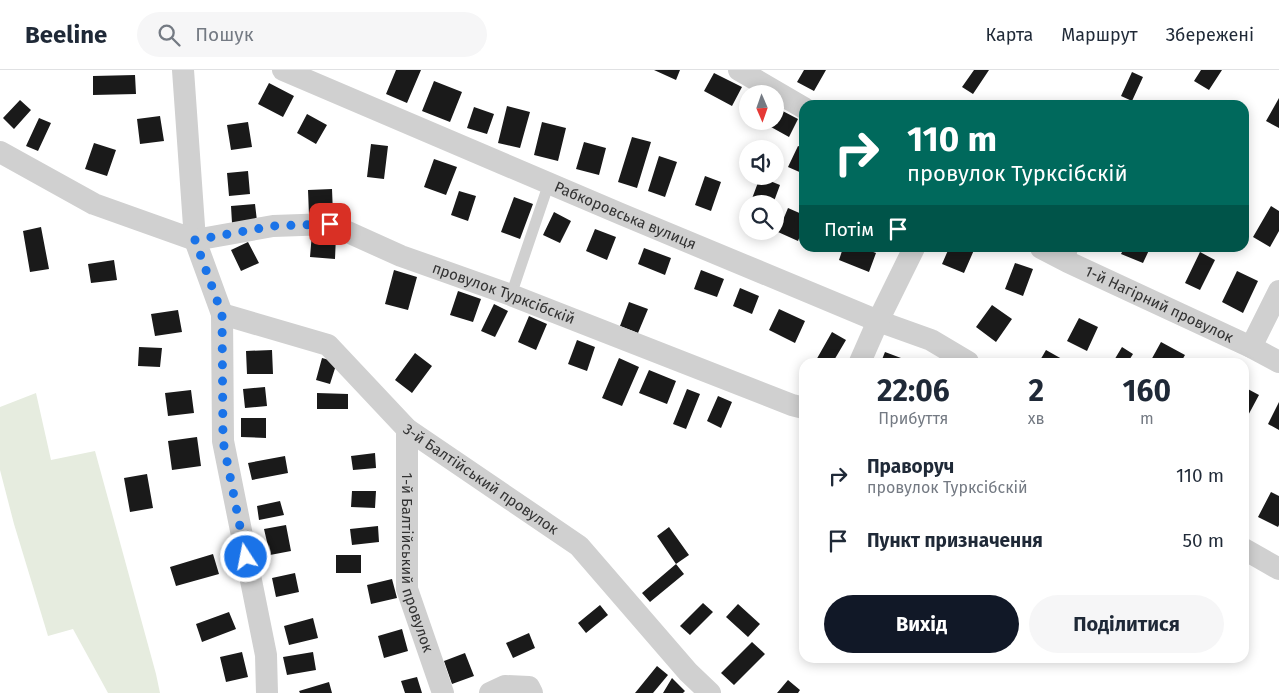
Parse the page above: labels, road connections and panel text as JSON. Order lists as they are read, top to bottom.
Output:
{
  "streets": {
    "street": [
      "Рабкоровська вулиця",
      "провулок Турксібскій",
      "1-й Нагірний провулок",
      "3-й Балтійський провулок",
      "1-й Балтійський провулок"
    ]
  },
  "crossings": [
    ["3-й Балтійський провулок", "1-й Балтійський провулок"]
  ],
  "north": "bottom",
  "page": {
    "header": "Beeline",
    "search": "Пошук",
    "nav": ["Карта", "Маршрут", "Збережені"],
    "turn": ["110 m", "провулок Турксібскій"],
    "then": "Потім",
    "eta": [
      "22:06",
      "Прибуття",
      "2",
      "хв",
      "160",
      "m"
    ],
    "list": [
      {
        "name": "Праворуч",
        "note": "провулок Турксібскій",
        "value": "110 m"
      },
      {
        "name": "Пункт призначення",
        "value": "50 m"
      }
    ],
    "buttons": ["Вихід", "Поділитися"]
  }
}
